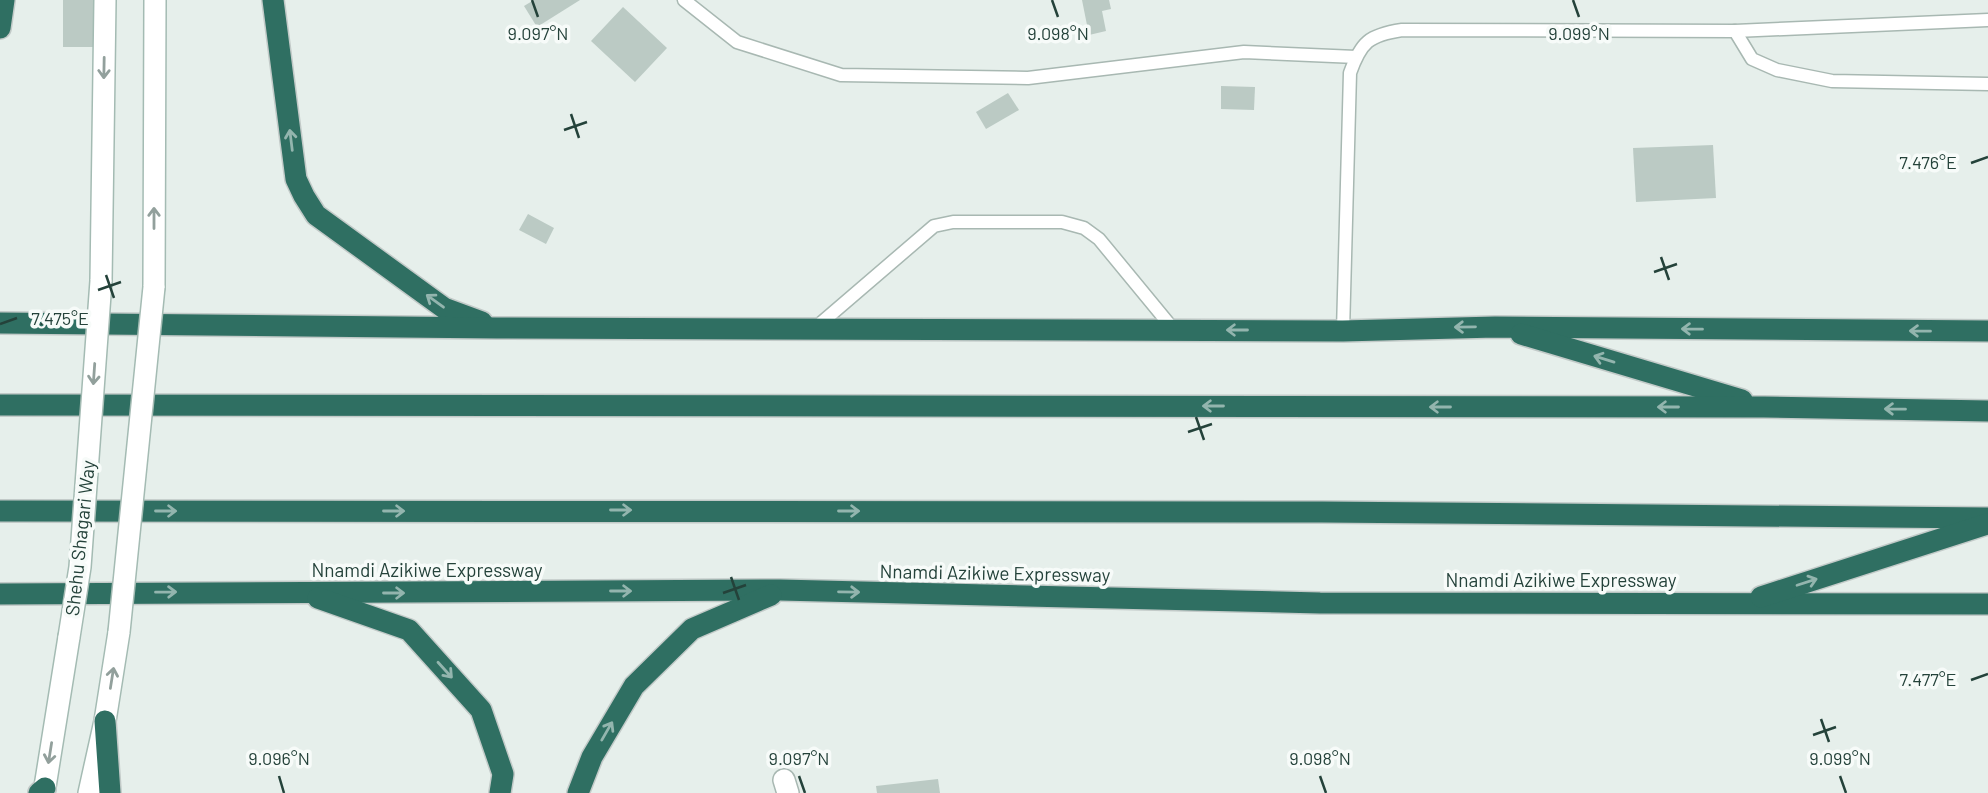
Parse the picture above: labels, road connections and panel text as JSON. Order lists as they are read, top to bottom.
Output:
{
  "streets": {
    "highway": ["Nnamdi Azikiwe Expressway"],
    "main road": ["Shehu Shagari Way"]
  },
  "coordinates": [
    "9.097°N",
    "9.098°N",
    "9.099°N",
    "7.476°E",
    "7.475°E",
    "7.477°E",
    "9.096°N"
  ]
}
